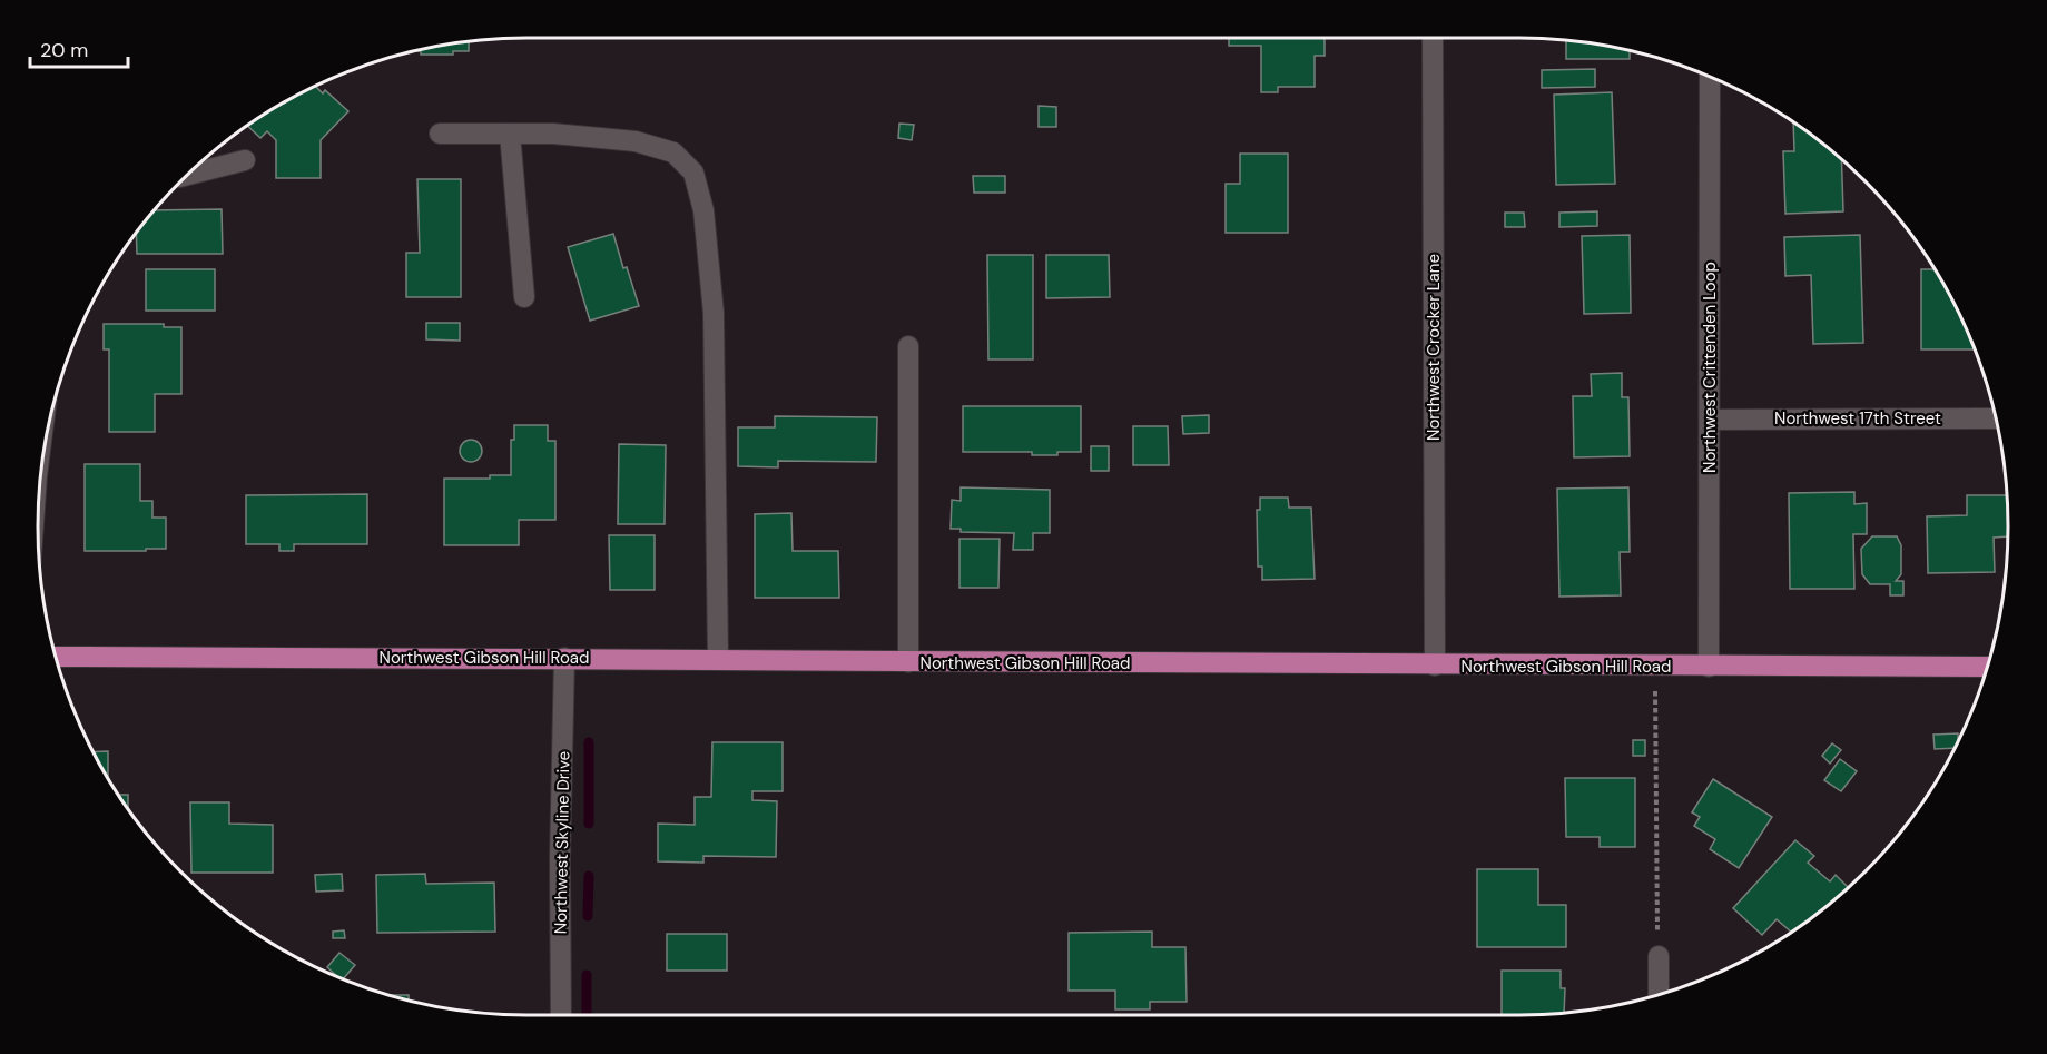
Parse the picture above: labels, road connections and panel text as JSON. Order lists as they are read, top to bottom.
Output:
{
  "streets": {
    "main road": ["Northwest Gibson Hill Road"],
    "street": [
      "Northwest Crocker Lane",
      "Northwest Crittenden Loop",
      "Northwest 17th Street",
      "Northwest Skyline Drive"
    ]
  },
  "crossings": [
    ["Northwest Crocker Lane", "Northwest Gibson Hill Road"],
    ["Northwest Crittenden Loop", "Northwest 17th Street"],
    ["Northwest Crittenden Loop", "Northwest Gibson Hill Road"],
    ["Northwest Gibson Hill Road", "Northwest Skyline Drive"]
  ],
  "scale_bar": "20 m"
}
